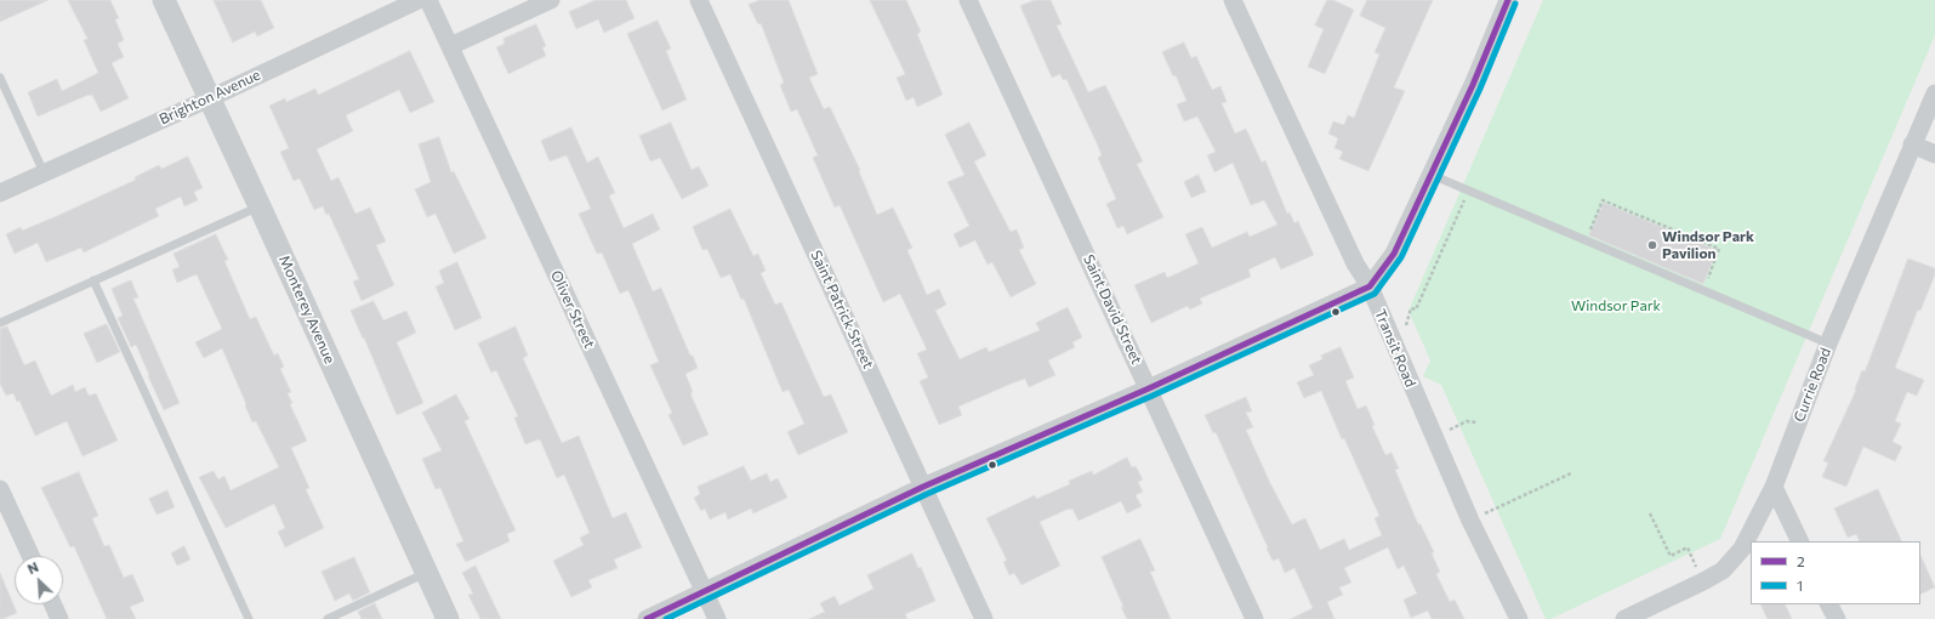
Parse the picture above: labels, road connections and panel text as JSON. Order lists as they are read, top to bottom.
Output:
{
  "streets": {
    "street": [
      "Brighton Avenue",
      "Monterey Avenue",
      "Oliver Street",
      "Saint Patrick Street",
      "Saint David Street",
      "Transit Road",
      "Currie Road"
    ]
  },
  "crossings": [
    ["Brighton Avenue", "Monterey Avenue"]
  ],
  "parks": ["Windsor Park"],
  "places": ["Windsor Park Pavilion"],
  "lines": ["transit line 2", "transit line 1"],
  "legend": ["2", "1"],
  "north": "top left"
}
